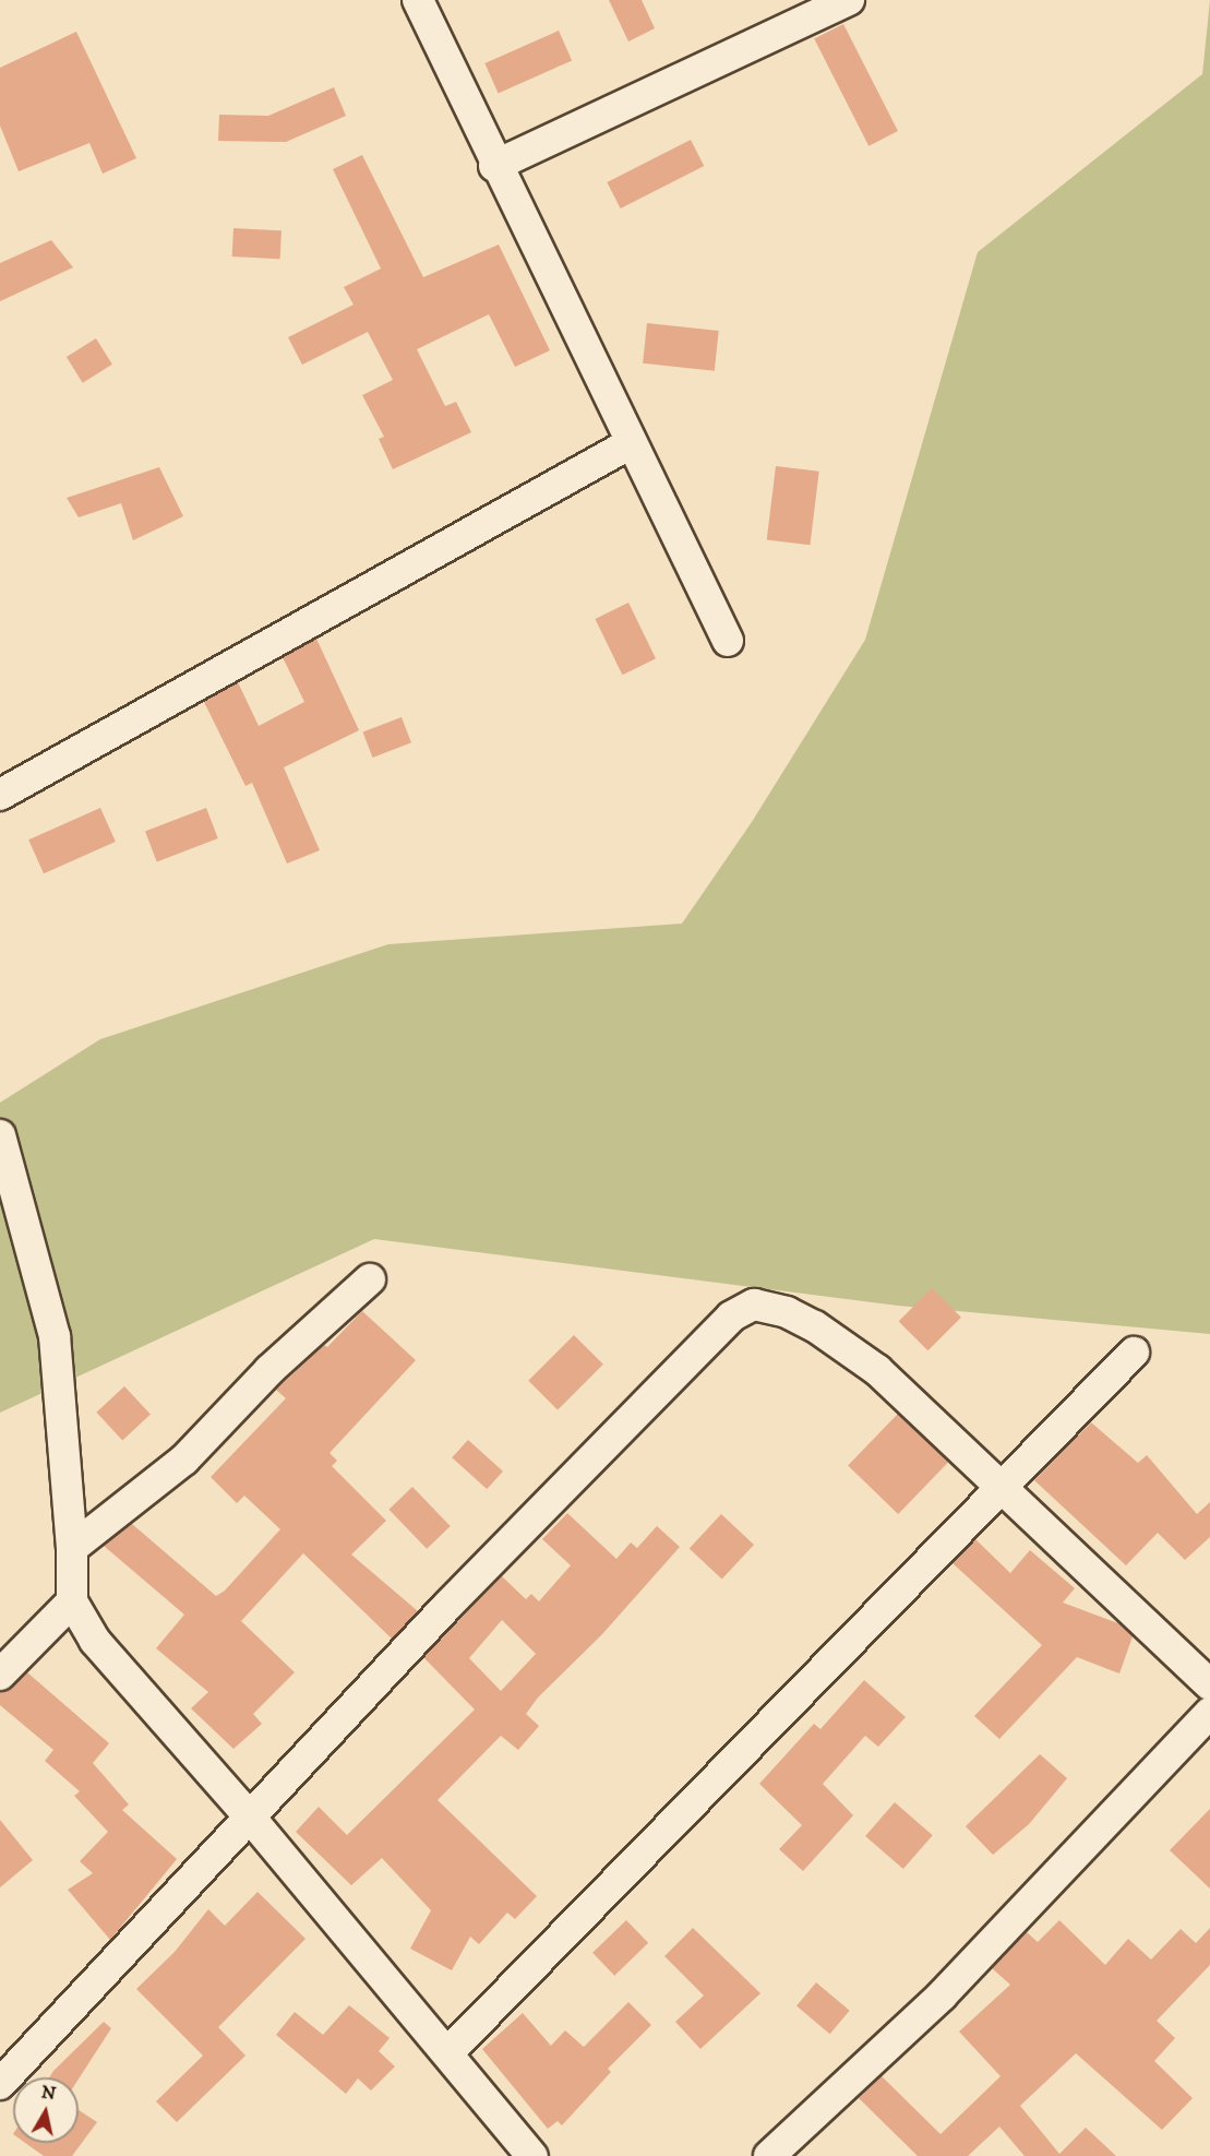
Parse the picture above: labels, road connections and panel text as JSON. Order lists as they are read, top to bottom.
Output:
{
  "north": "top"
}
